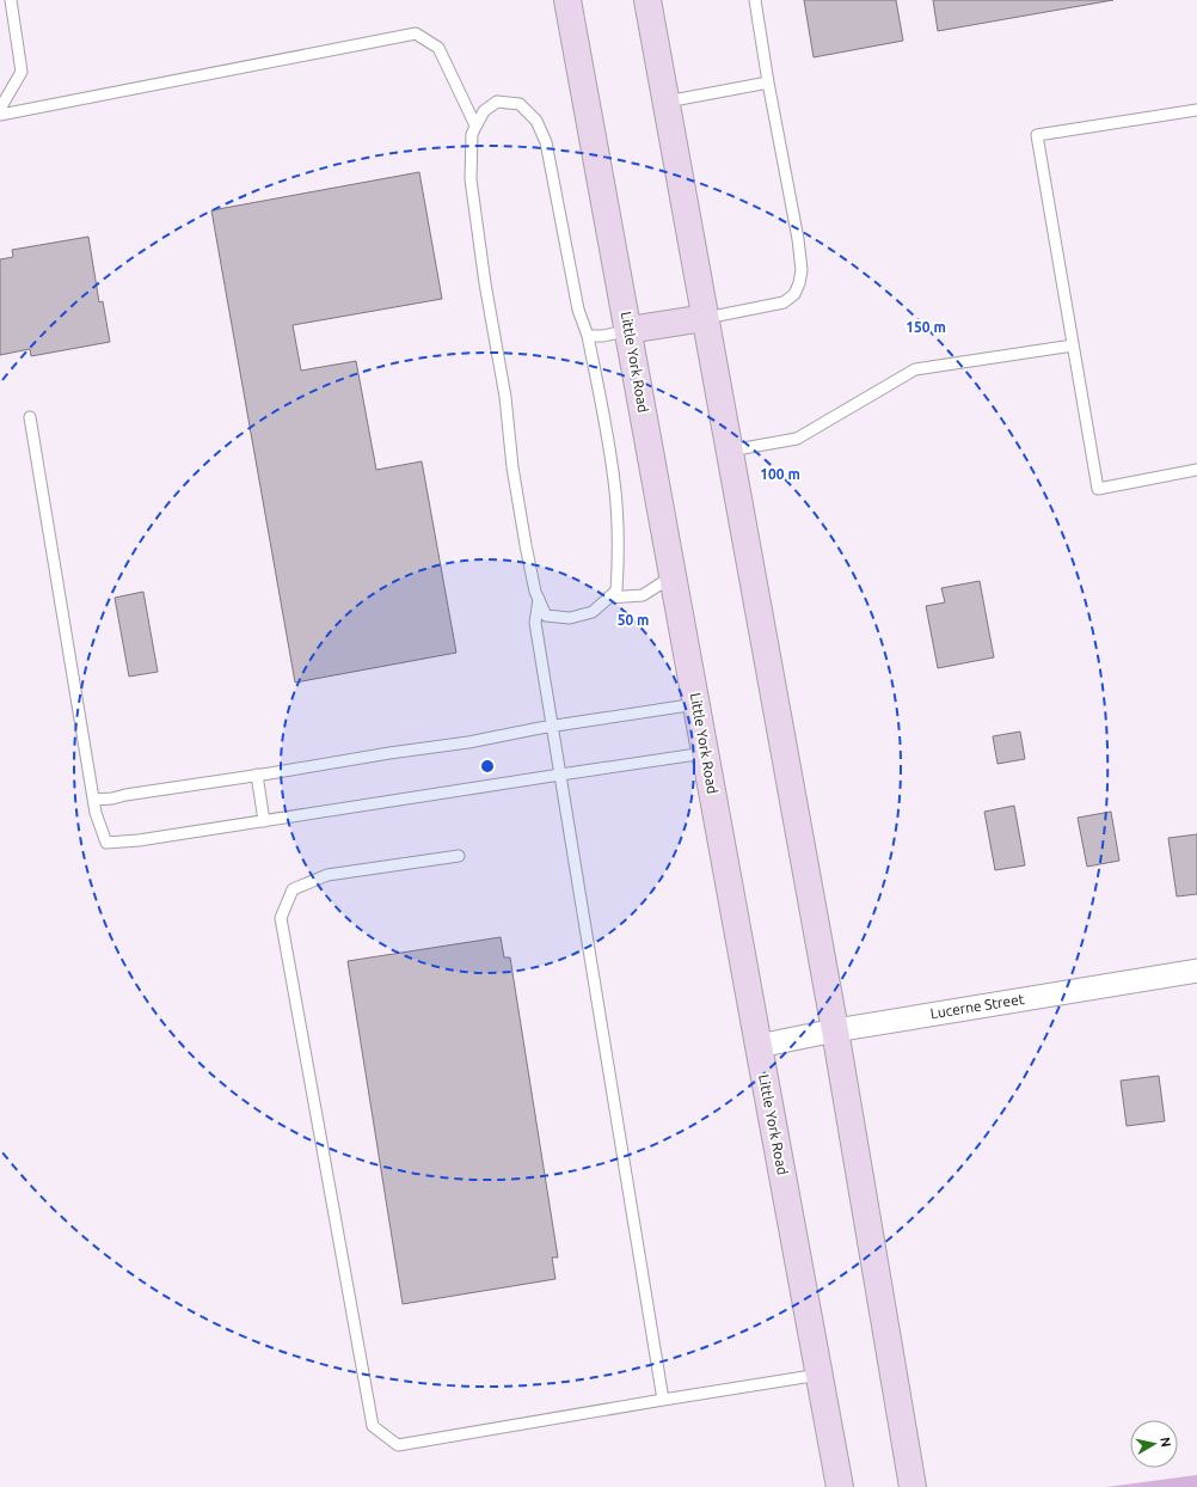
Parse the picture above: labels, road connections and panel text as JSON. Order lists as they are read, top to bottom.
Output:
{
  "streets": {
    "main road": ["Little York Road"],
    "street": ["Lucerne Street"]
  },
  "crossings": [
    ["Little York Road", "Lucerne Street"]
  ],
  "north": "right",
  "rings": ["150 m", "100 m", "50 m"]
}
